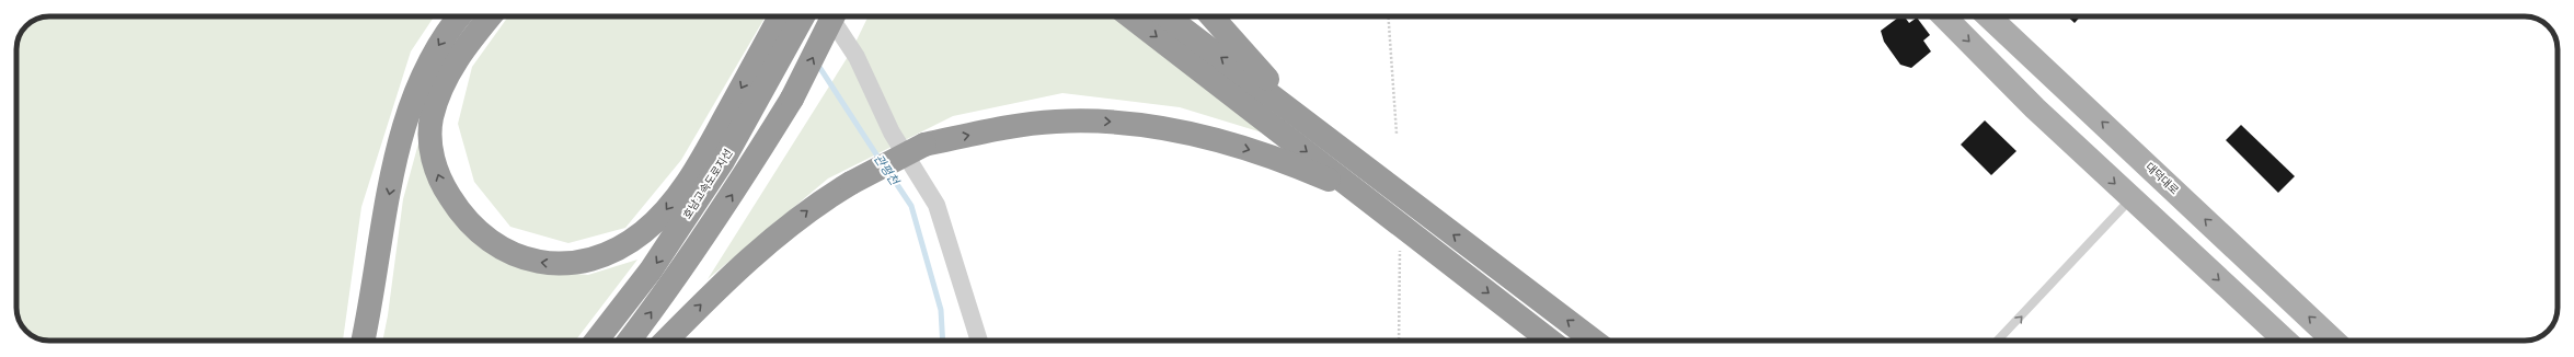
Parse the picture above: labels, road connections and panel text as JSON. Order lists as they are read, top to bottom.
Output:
{
  "streets": {
    "highway": ["호남고속도로지선"],
    "main road": ["대덕대로"]
  },
  "water": ["관평천"]
}
